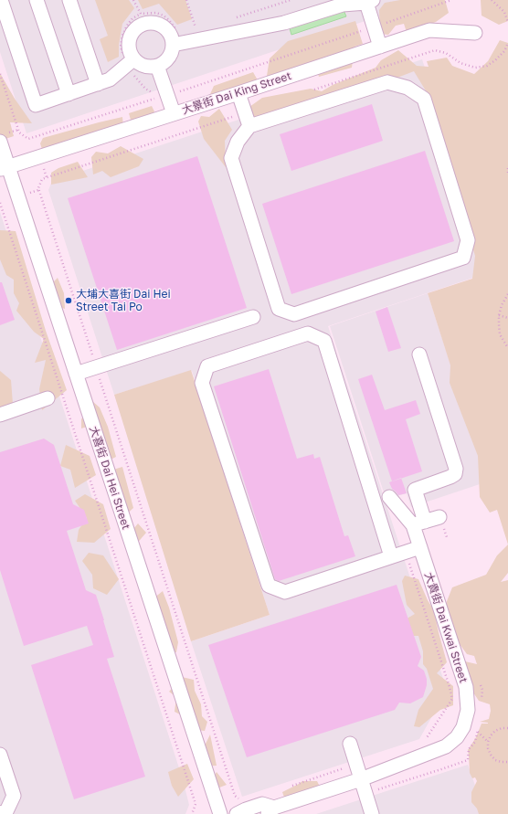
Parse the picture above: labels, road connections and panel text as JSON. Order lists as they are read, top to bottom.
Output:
{
  "streets": {
    "street": ["大景街 Dai King Street", "大喜街 Dai Hei Street", "大貴街 Dai Kwai Street"]
  },
  "crossings": [
    ["大景街 Dai King Street", "大喜街 Dai Hei Street"]
  ],
  "places": ["大埔大喜街 Dai Hei Street Tai Po"]
}
